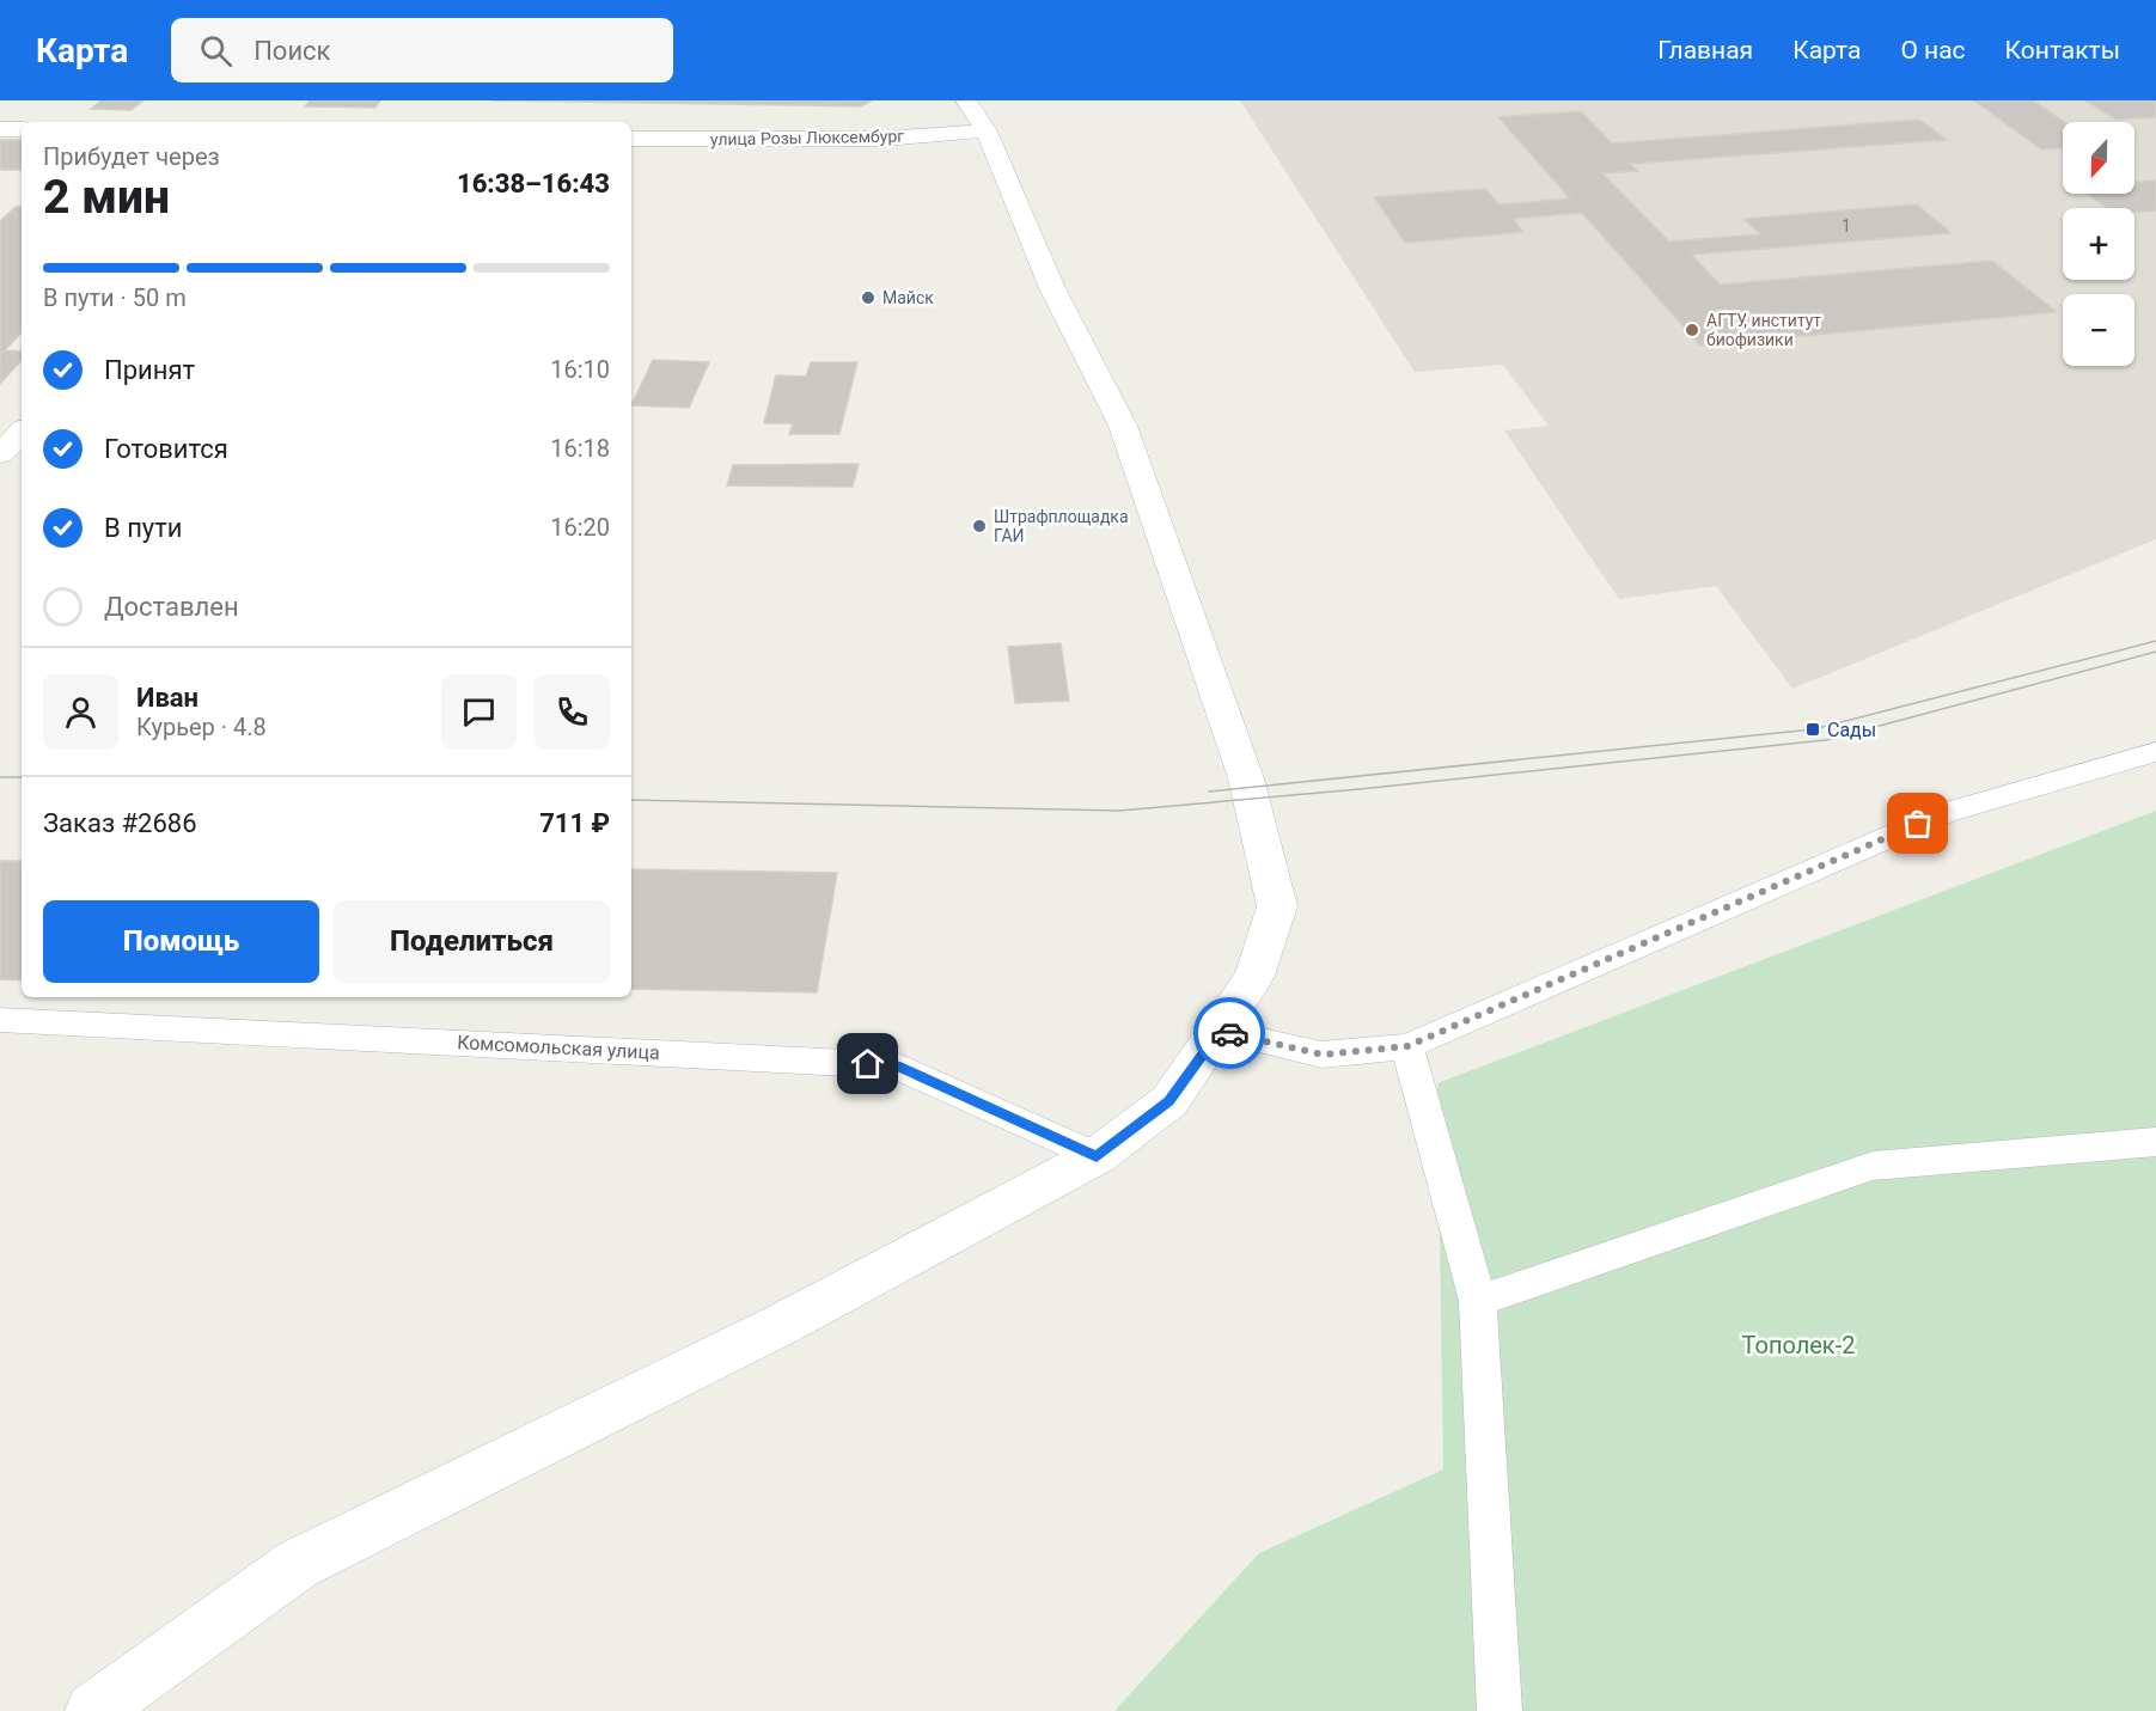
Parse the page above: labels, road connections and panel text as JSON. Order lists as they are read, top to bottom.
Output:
{
  "streets": {
    "street": ["улица Розы Люксембург"],
    "lane": ["Комсомольская улица"]
  },
  "parks": ["Тополек-2"],
  "places": {
    "other": ["Майск", "АГТУ, институт биофизики", "Штрафплощадка ГАИ"],
    "transit": ["Сады"]
  },
  "house_numbers": ["1"],
  "north": "bottom",
  "page": {
    "header": "Карта",
    "search": "Поиск",
    "nav": [
      "Главная",
      "Карта",
      "О нас",
      "Контакты"
    ],
    "map_buttons": ["+", "−"],
    "heading": ["2 мин", "Прибудет через", "16:38–16:43"],
    "panel": [
      "Иван",
      "Курьер · 4.8",
      "Заказ #2686",
      "711 ₽"
    ],
    "bar": "В пути · 50 m",
    "list": [
      ["Принят", "16:10"],
      ["Готовится", "16:18"],
      ["В пути", "16:20"],
      "Доставлен"
    ],
    "buttons": ["Помощь", "Поделиться"]
  }
}
